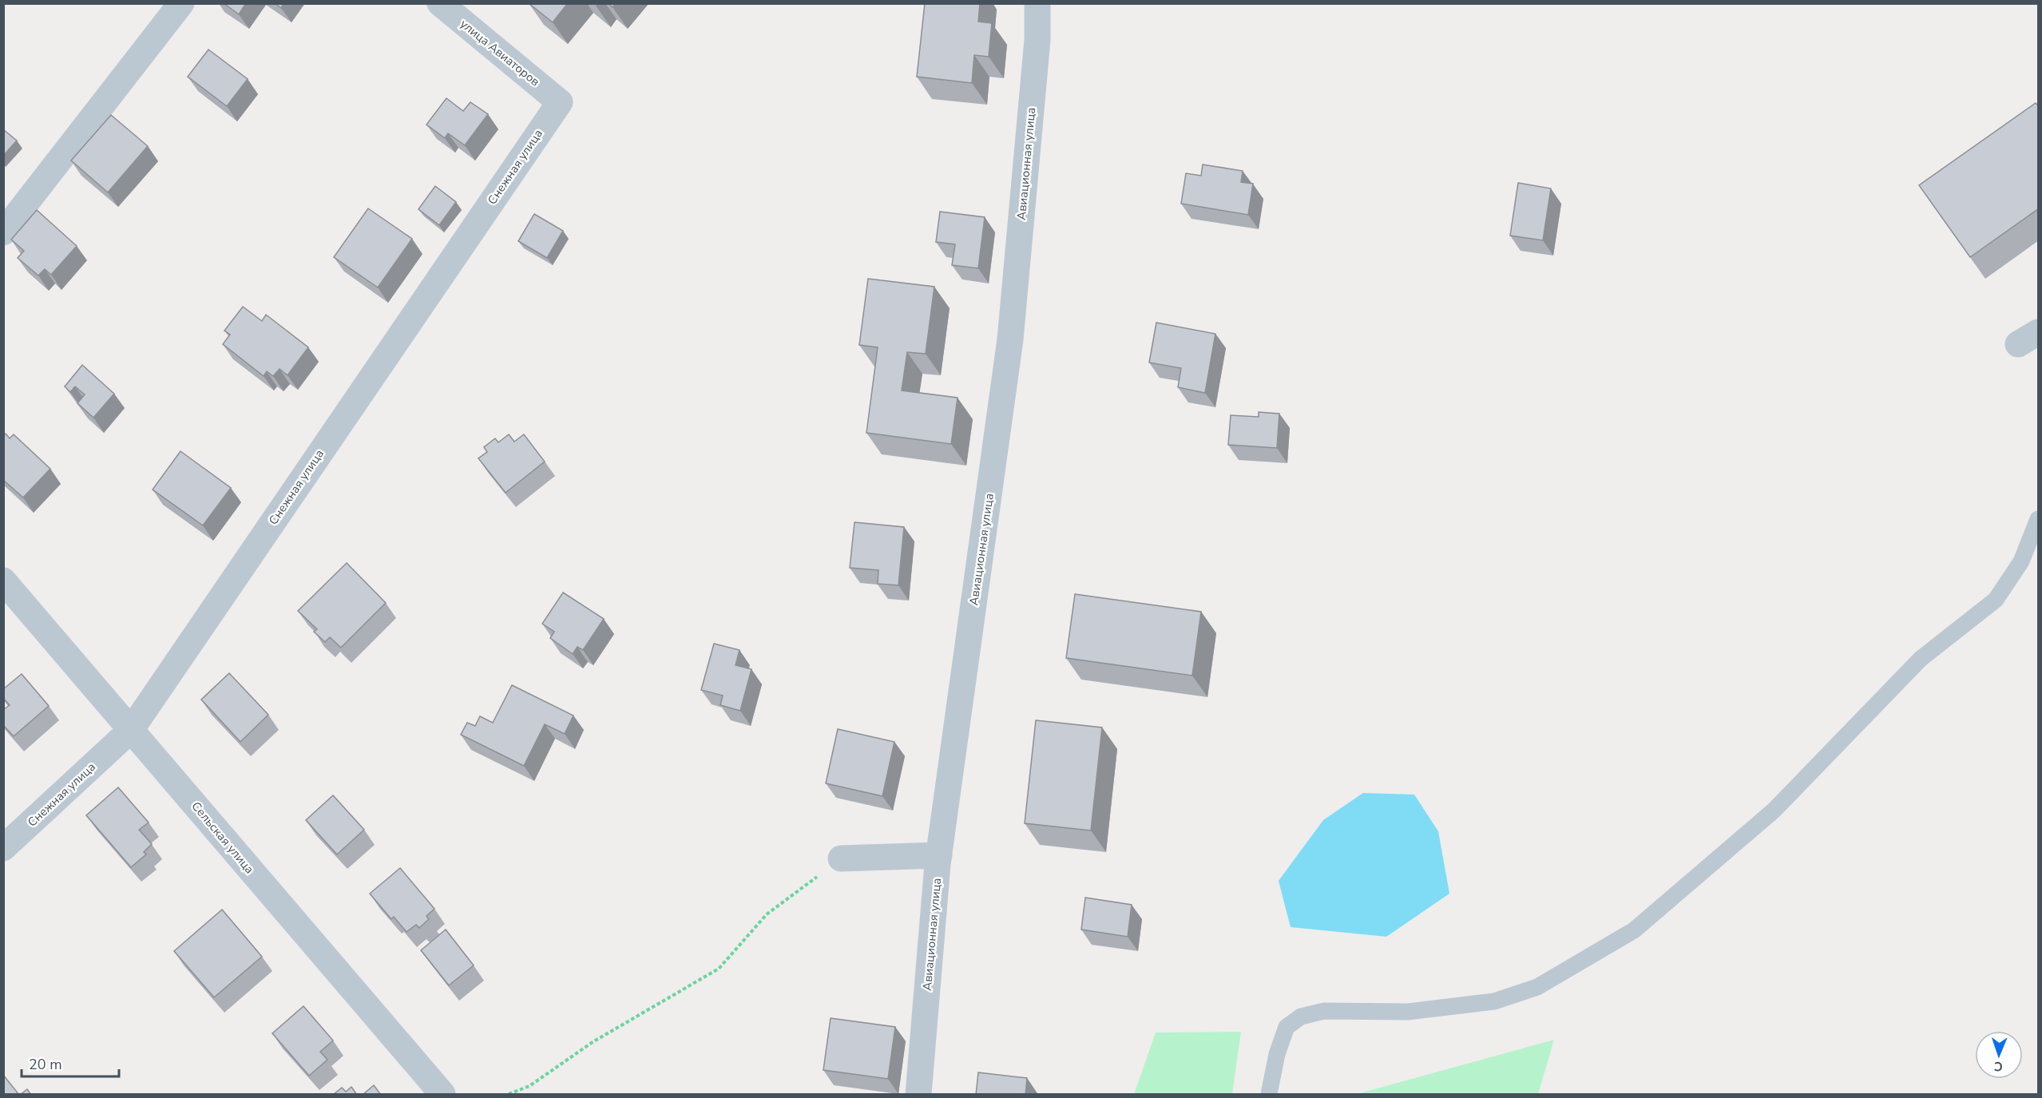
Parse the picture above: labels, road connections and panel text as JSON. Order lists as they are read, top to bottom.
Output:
{
  "streets": {
    "street": [
      "улица Авиаторов",
      "Авиационная улица",
      "Снежная улица",
      "Сельская улица"
    ]
  },
  "crossings": [
    ["улица Авиаторов", "Снежная улица"],
    ["Снежная улица", "Сельская улица"]
  ],
  "scale_bar": "20 m",
  "north": "bottom"
}
